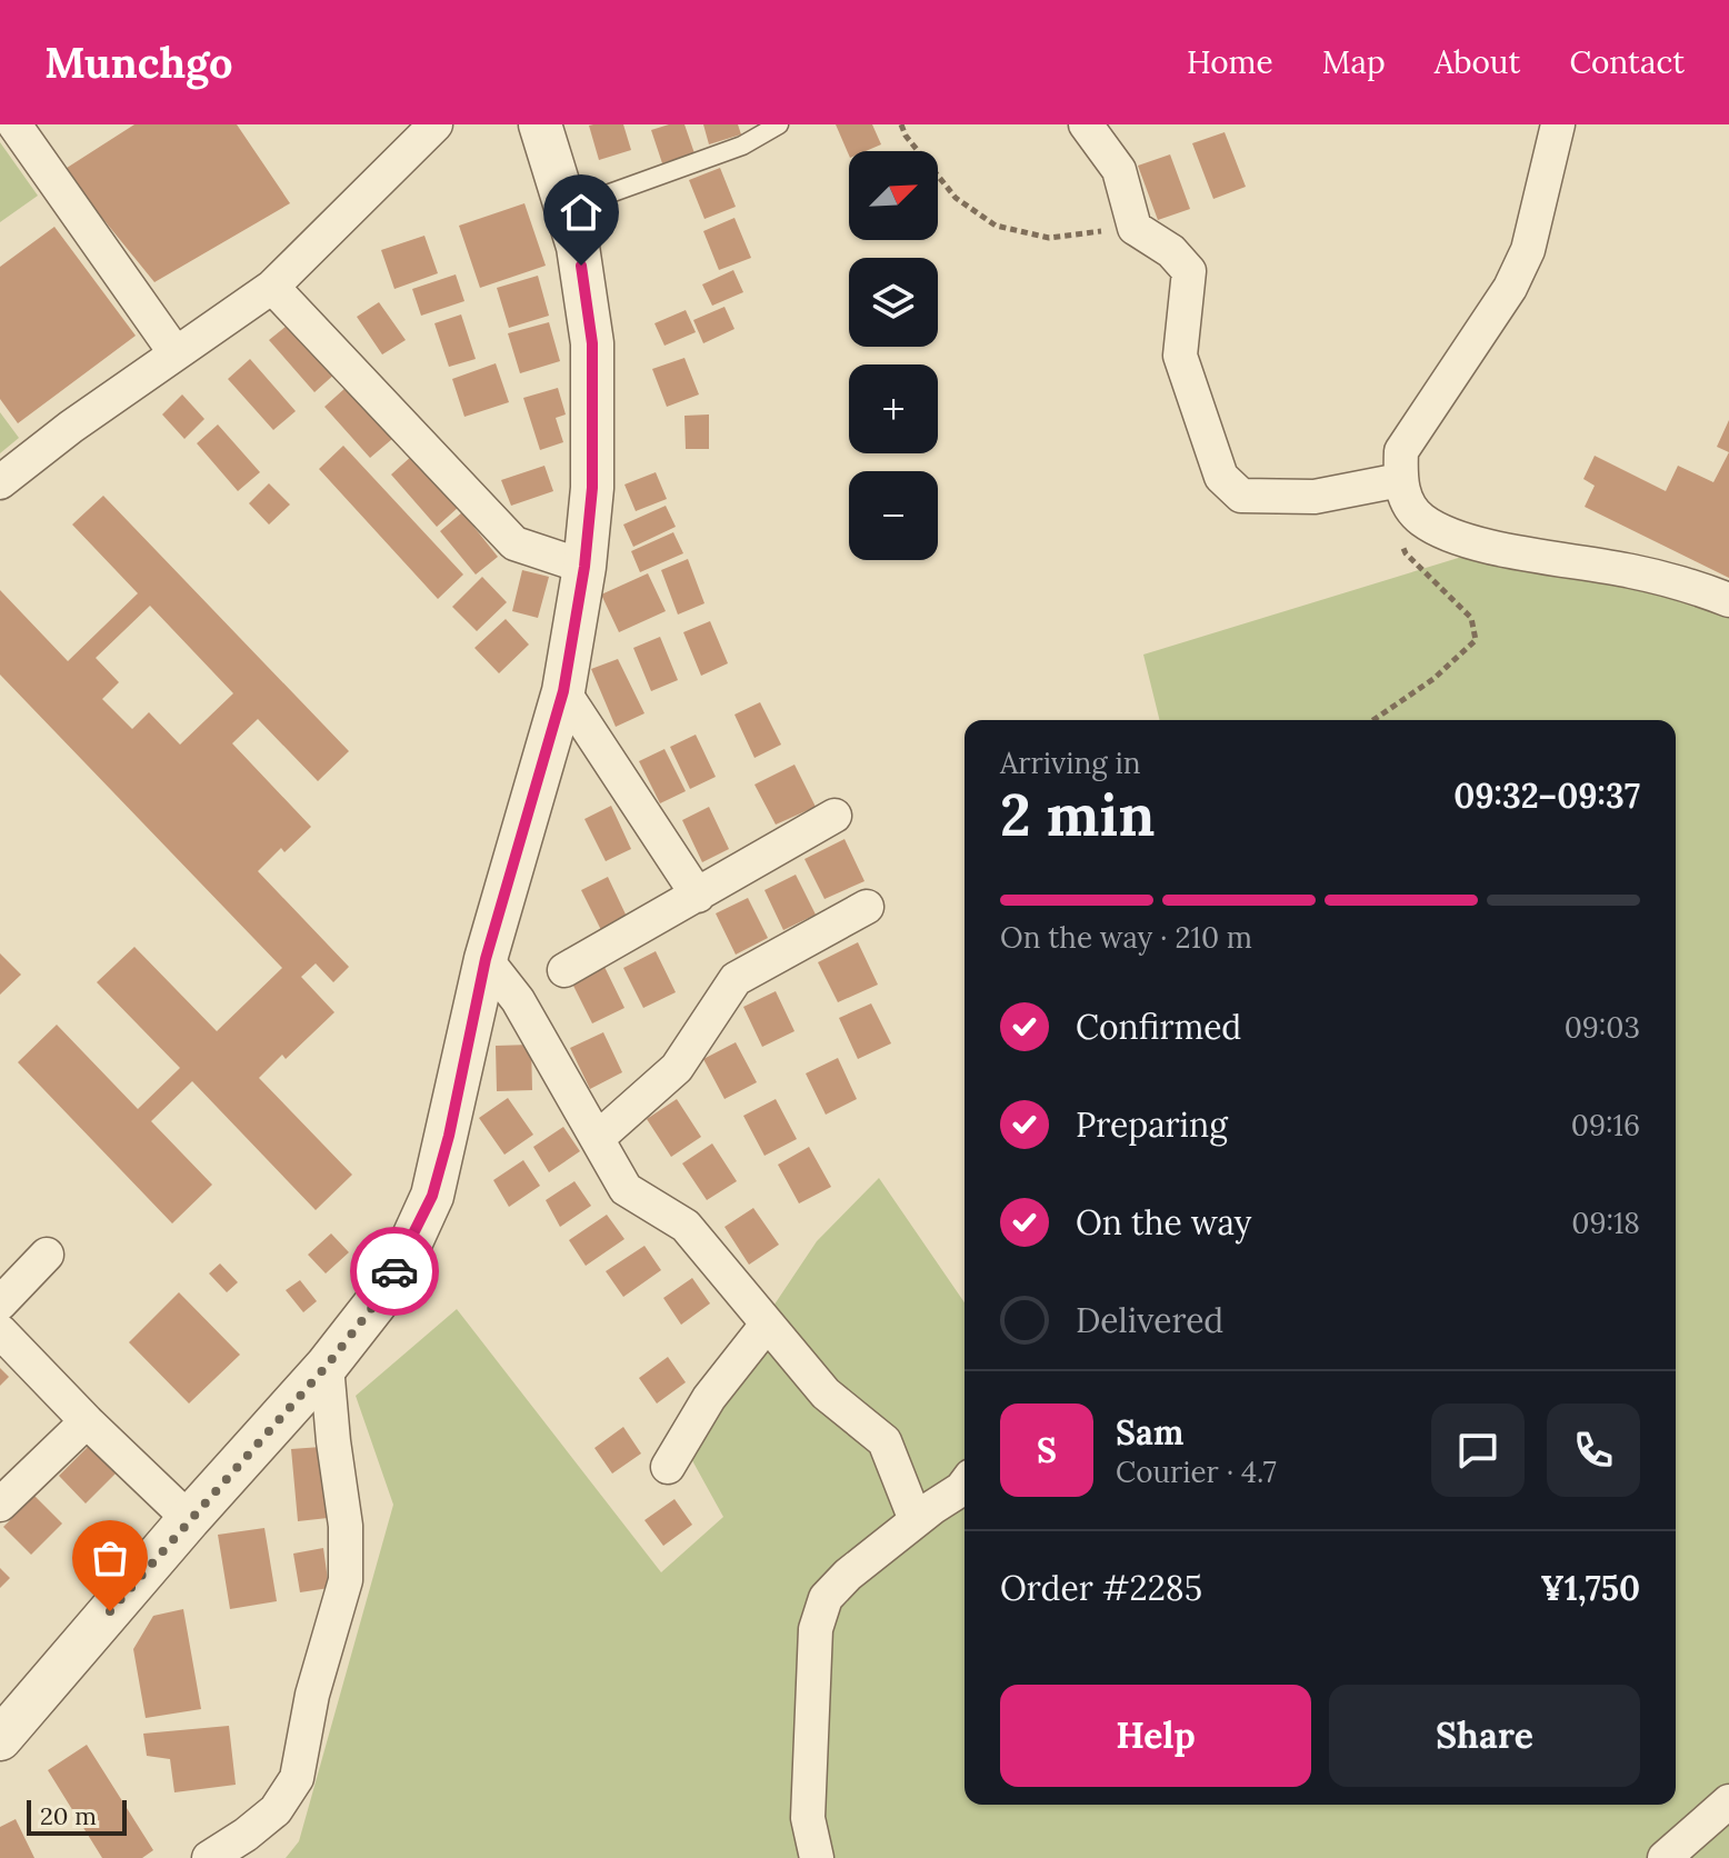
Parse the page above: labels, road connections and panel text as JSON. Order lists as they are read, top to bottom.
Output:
{
  "scale_bar": "20 m",
  "north": "top right",
  "page": {
    "header": "Munchgo",
    "nav": [
      "Home",
      "Map",
      "About",
      "Contact"
    ],
    "map_buttons": ["+", "−"],
    "heading": ["2 min", "Arriving in", "09:32–09:37"],
    "panel": [
      "Sam",
      "Courier · 4.7",
      "Order #2285",
      "¥1,750"
    ],
    "bar": "On the way · 210 m",
    "list": [
      ["Confirmed", "09:03"],
      ["Preparing", "09:16"],
      ["On the way", "09:18"],
      "Delivered"
    ],
    "round": "S",
    "buttons": ["Help", "Share"],
    "scale": "20 m"
  }
}
